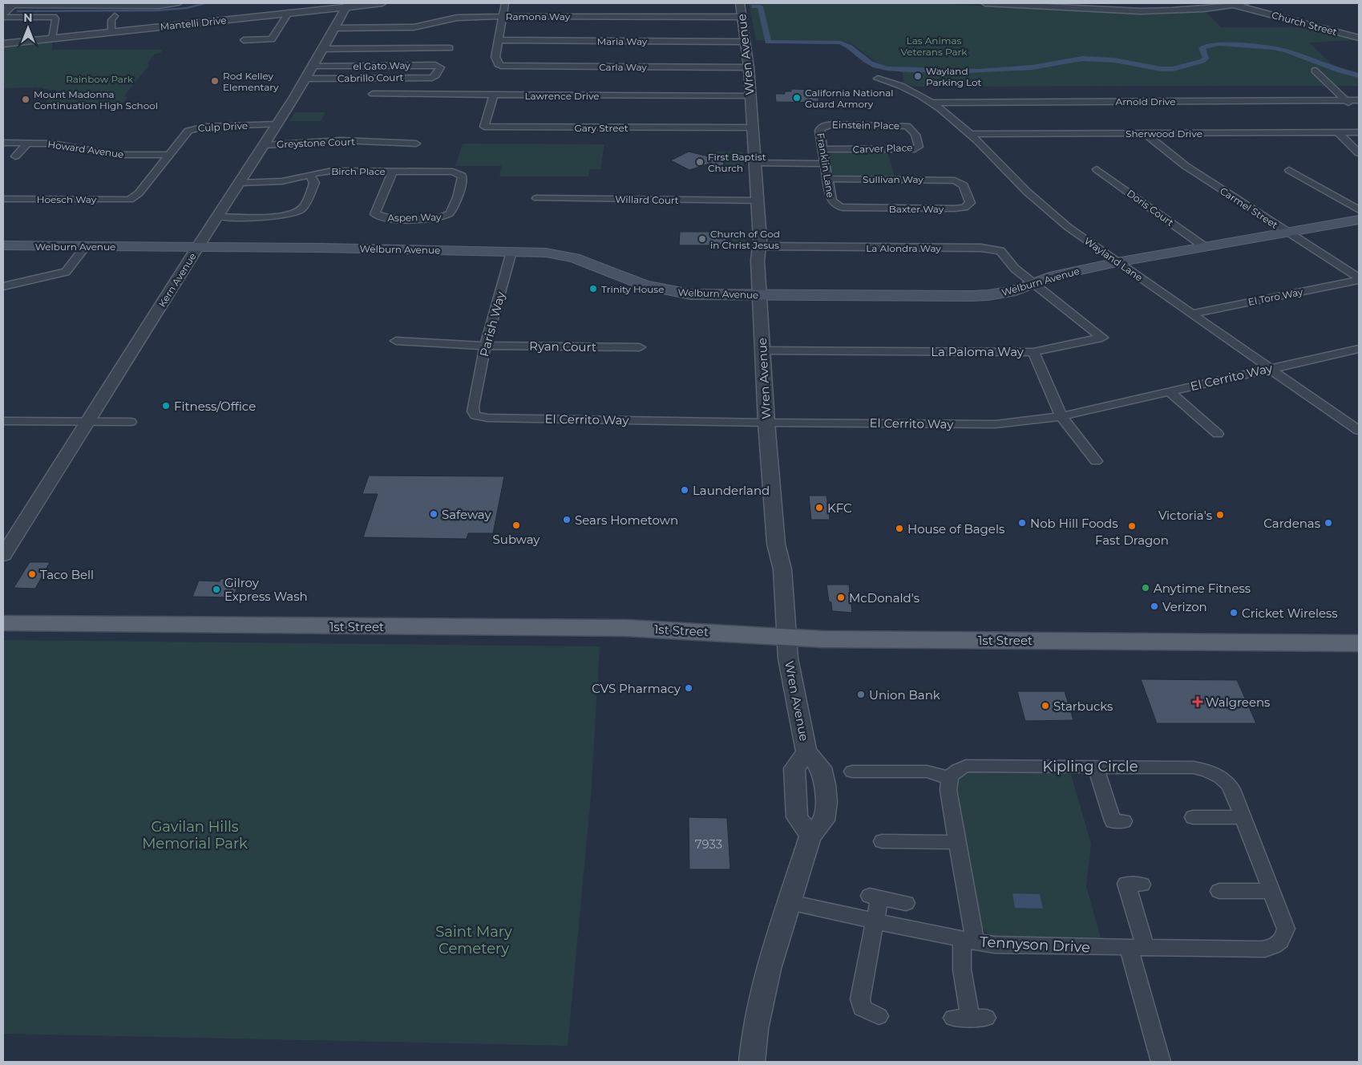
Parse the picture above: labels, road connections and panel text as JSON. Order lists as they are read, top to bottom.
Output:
{
  "streets": {
    "main road": ["Welburn Avenue", "1st Street"],
    "street": [
      "Ramona Way",
      "Mantelli Drive",
      "Church Street",
      "Maria Way",
      "Wren Avenue",
      "el Gato Way",
      "Carla Way",
      "Cabrillo Court",
      "Lawrence Drive",
      "Arnold Drive",
      "Einstein Place",
      "Culp Drive",
      "Gary Street",
      "Sherwood Drive",
      "Greystone Court",
      "Carver Place",
      "Howard Avenue",
      "Franklin Lane",
      "Birch Place",
      "Sullivan Way",
      "Hoesch Way",
      "Willard Court",
      "Doris Court",
      "Carmel Street",
      "Baxter Way",
      "Aspen Way",
      "La Alondra Way",
      "Wayland Lane",
      "Kern Avenue",
      "El Toro Way",
      "Parish Way",
      "Ryan Court",
      "La Paloma Way",
      "El Cerrito Way",
      "Kipling Circle",
      "Tennyson Drive"
    ]
  },
  "crossings": [
    ["Ramona Way", "Wren Avenue"],
    ["Ramona Way", "Kern Avenue"],
    ["Mantelli Drive", "Kern Avenue"],
    ["Maria Way", "Wren Avenue"],
    ["Maria Way", "Carla Way"],
    ["Wren Avenue", "Carla Way"],
    ["Wren Avenue", "Lawrence Drive"],
    ["Wren Avenue", "Gary Street"],
    ["Wren Avenue", "Willard Court"],
    ["Wren Avenue", "Welburn Avenue"],
    ["Wren Avenue", "La Alondra Way"],
    ["Wren Avenue", "La Paloma Way"],
    ["Wren Avenue", "El Cerrito Way"],
    ["Wren Avenue", "1st Street"],
    ["Wren Avenue", "Tennyson Drive"],
    ["el Gato Way", "Cabrillo Court"],
    ["el Gato Way", "Kern Avenue"],
    ["Cabrillo Court", "Kern Avenue"],
    ["Lawrence Drive", "Gary Street"],
    ["Arnold Drive", "Wayland Lane"],
    ["Einstein Place", "Carver Place"],
    ["Einstein Place", "Franklin Lane"],
    ["Culp Drive", "Howard Avenue"],
    ["Culp Drive", "Hoesch Way"],
    ["Culp Drive", "Kern Avenue"],
    ["Sherwood Drive", "Carmel Street"],
    ["Sherwood Drive", "Wayland Lane"],
    ["Greystone Court", "Kern Avenue"],
    ["Carver Place", "Franklin Lane"],
    ["Franklin Lane", "Sullivan Way"],
    ["Franklin Lane", "Baxter Way"],
    ["Birch Place", "Aspen Way"],
    ["Birch Place", "Kern Avenue"],
    ["Sullivan Way", "Baxter Way"],
    ["Doris Court", "Welburn Avenue"],
    ["Carmel Street", "Welburn Avenue"],
    ["Carmel Street", "El Toro Way"],
    ["Welburn Avenue", "La Alondra Way"],
    ["Welburn Avenue", "Wayland Lane"],
    ["Welburn Avenue", "Kern Avenue"],
    ["Welburn Avenue", "Parish Way"],
    ["Welburn Avenue", "La Paloma Way"],
    ["La Alondra Way", "La Paloma Way"],
    ["Wayland Lane", "El Toro Way"],
    ["Wayland Lane", "El Cerrito Way"],
    ["Parish Way", "Ryan Court"],
    ["Parish Way", "El Cerrito Way"],
    ["Kipling Circle", "Tennyson Drive"]
  ],
  "parks": [
    "Las Animas Veterans Park",
    "Rainbow Park",
    "Gavilan Hills Memorial Park",
    "Saint Mary Cemetery"
  ],
  "places": {
    "other": [
      "Wayland Parking Lot",
      "Rod Kelley Elementary",
      "California National Guard Armory",
      "Mount Madonna Continuation High School",
      "First Baptist Church",
      "Church of God in Christ Jesus",
      "Trinity House",
      "Fitness/Office",
      "Launderland",
      "KFC",
      "Safeway",
      "Victoria's",
      "Sears Hometown",
      "Nob Hill Foods",
      "Cardenas",
      "Subway",
      "Fast Dragon",
      "House of Bagels",
      "Taco Bell",
      "Anytime Fitness",
      "Gilroy Express Wash",
      "McDonald's",
      "Verizon",
      "Cricket Wireless",
      "CVS Pharmacy",
      "Union Bank",
      "Starbucks"
    ],
    "health": ["Walgreens"]
  },
  "house_numbers": ["7933"],
  "north": "top"
}
